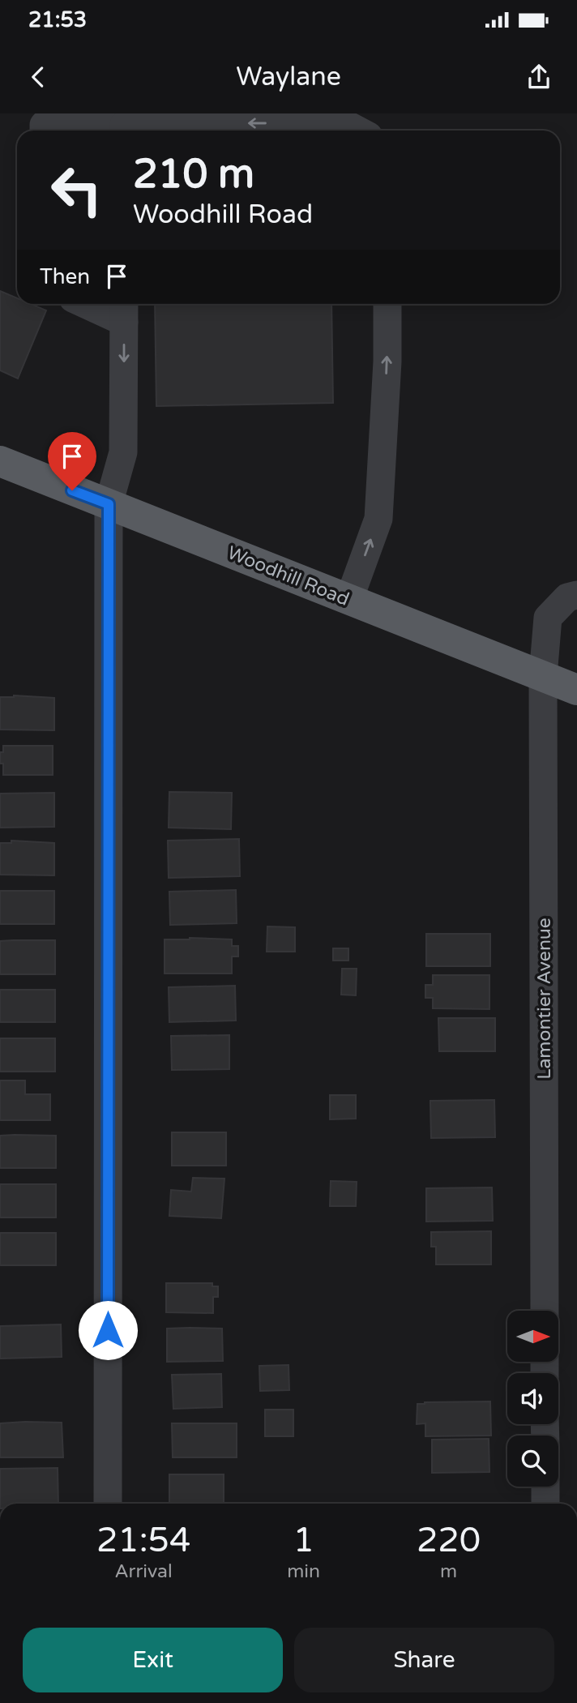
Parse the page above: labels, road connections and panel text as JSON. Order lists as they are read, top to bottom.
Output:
{
  "streets": {
    "main road": ["Woodhill Road"],
    "street": ["Lamontier Avenue"]
  },
  "crossings": [
    ["Woodhill Road", "Lamontier Avenue"]
  ],
  "north": "right",
  "page": {
    "status": "21:53",
    "header": "Waylane",
    "turn": ["210 m", "Woodhill Road"],
    "then": "Then",
    "eta": [
      "21:54",
      "Arrival",
      "1",
      "min",
      "220",
      "m"
    ],
    "buttons": ["Exit", "Share"]
  }
}
